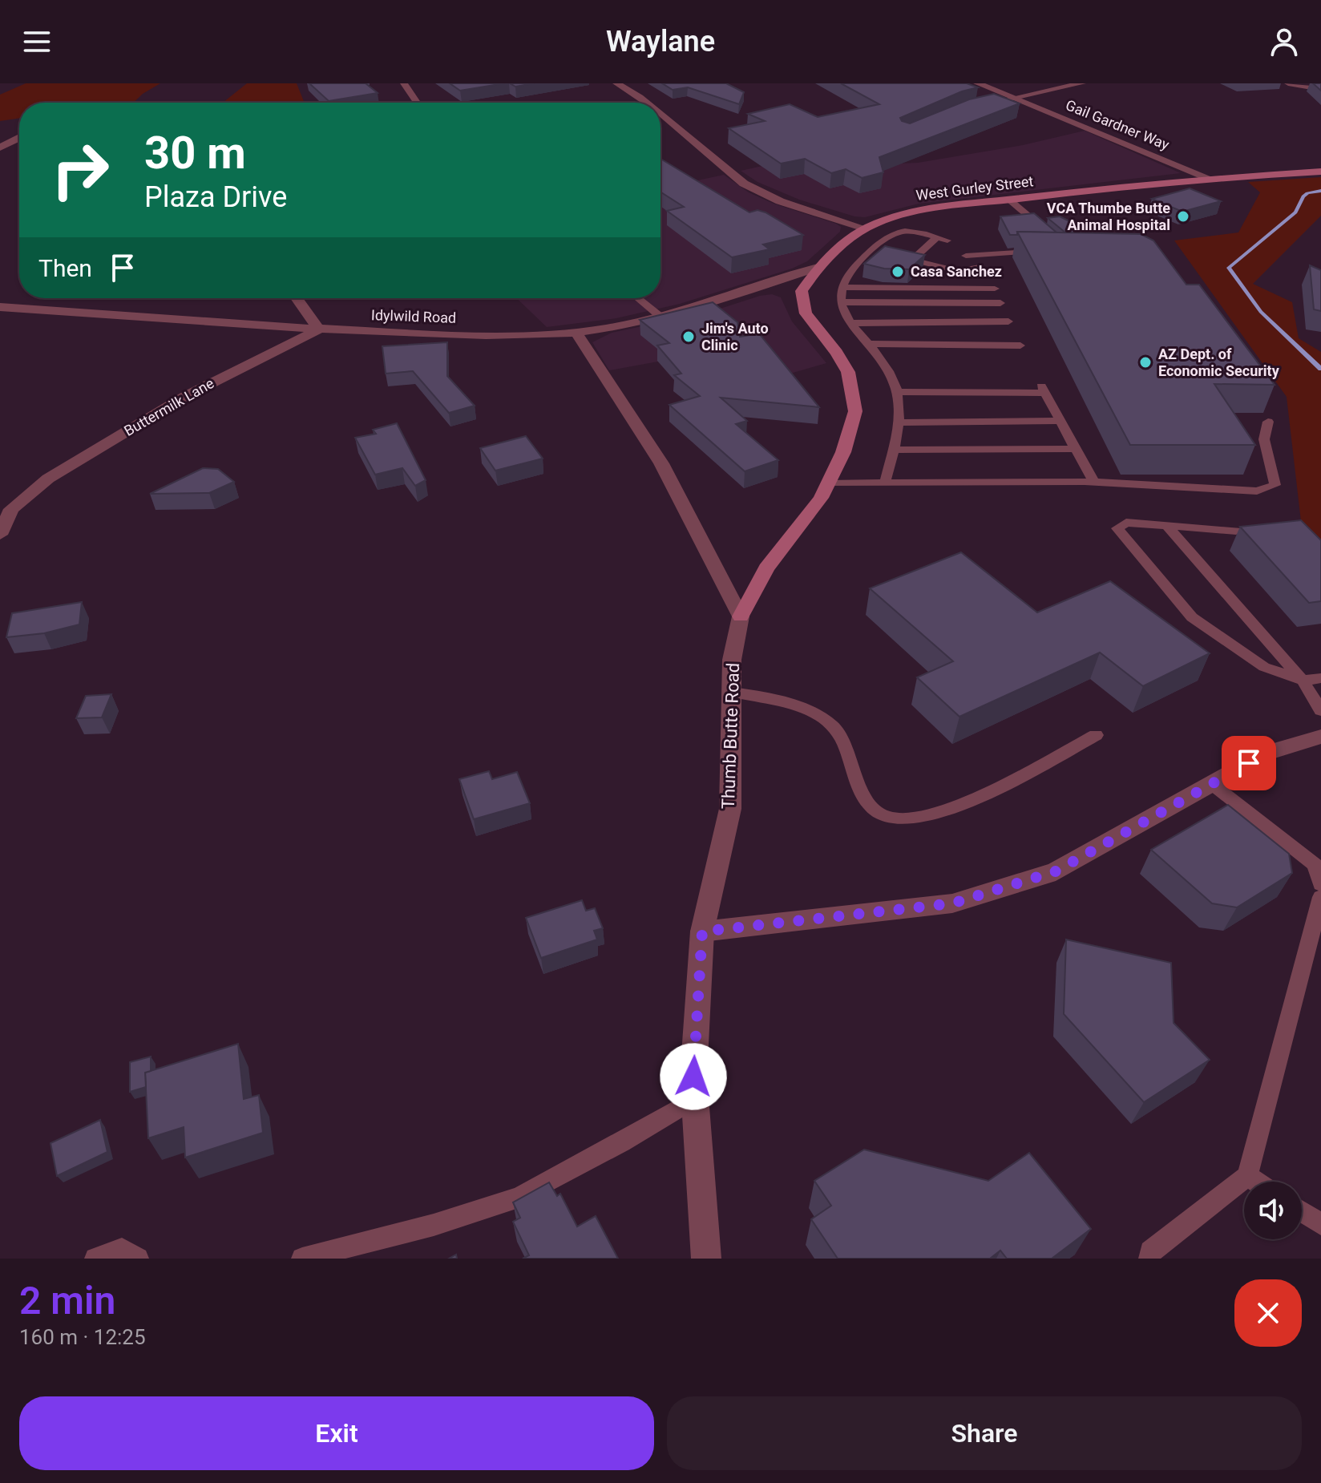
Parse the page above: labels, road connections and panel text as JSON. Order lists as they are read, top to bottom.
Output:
{
  "streets": {
    "main road": ["West Gurley Street"],
    "street": [
      "Gail Gardner Way",
      "Idylwild Road",
      "Buttermilk Lane",
      "Thumb Butte Road"
    ]
  },
  "crossings": [
    ["Gail Gardner Way", "West Gurley Street"],
    ["West Gurley Street", "Idylwild Road"],
    ["West Gurley Street", "Thumb Butte Road"],
    ["Idylwild Road", "Buttermilk Lane"]
  ],
  "places": [
    "VCA Thumbe Butte Animal Hospital",
    "Casa Sanchez",
    "Jim's Auto Clinic",
    "AZ Dept. of Economic Security"
  ],
  "page": {
    "header": "Waylane",
    "turn": ["30 m", "Plaza Drive"],
    "then": "Then",
    "heading": ["2 min", "160 m · 12:25"],
    "buttons": ["Exit", "Share"]
  }
}
